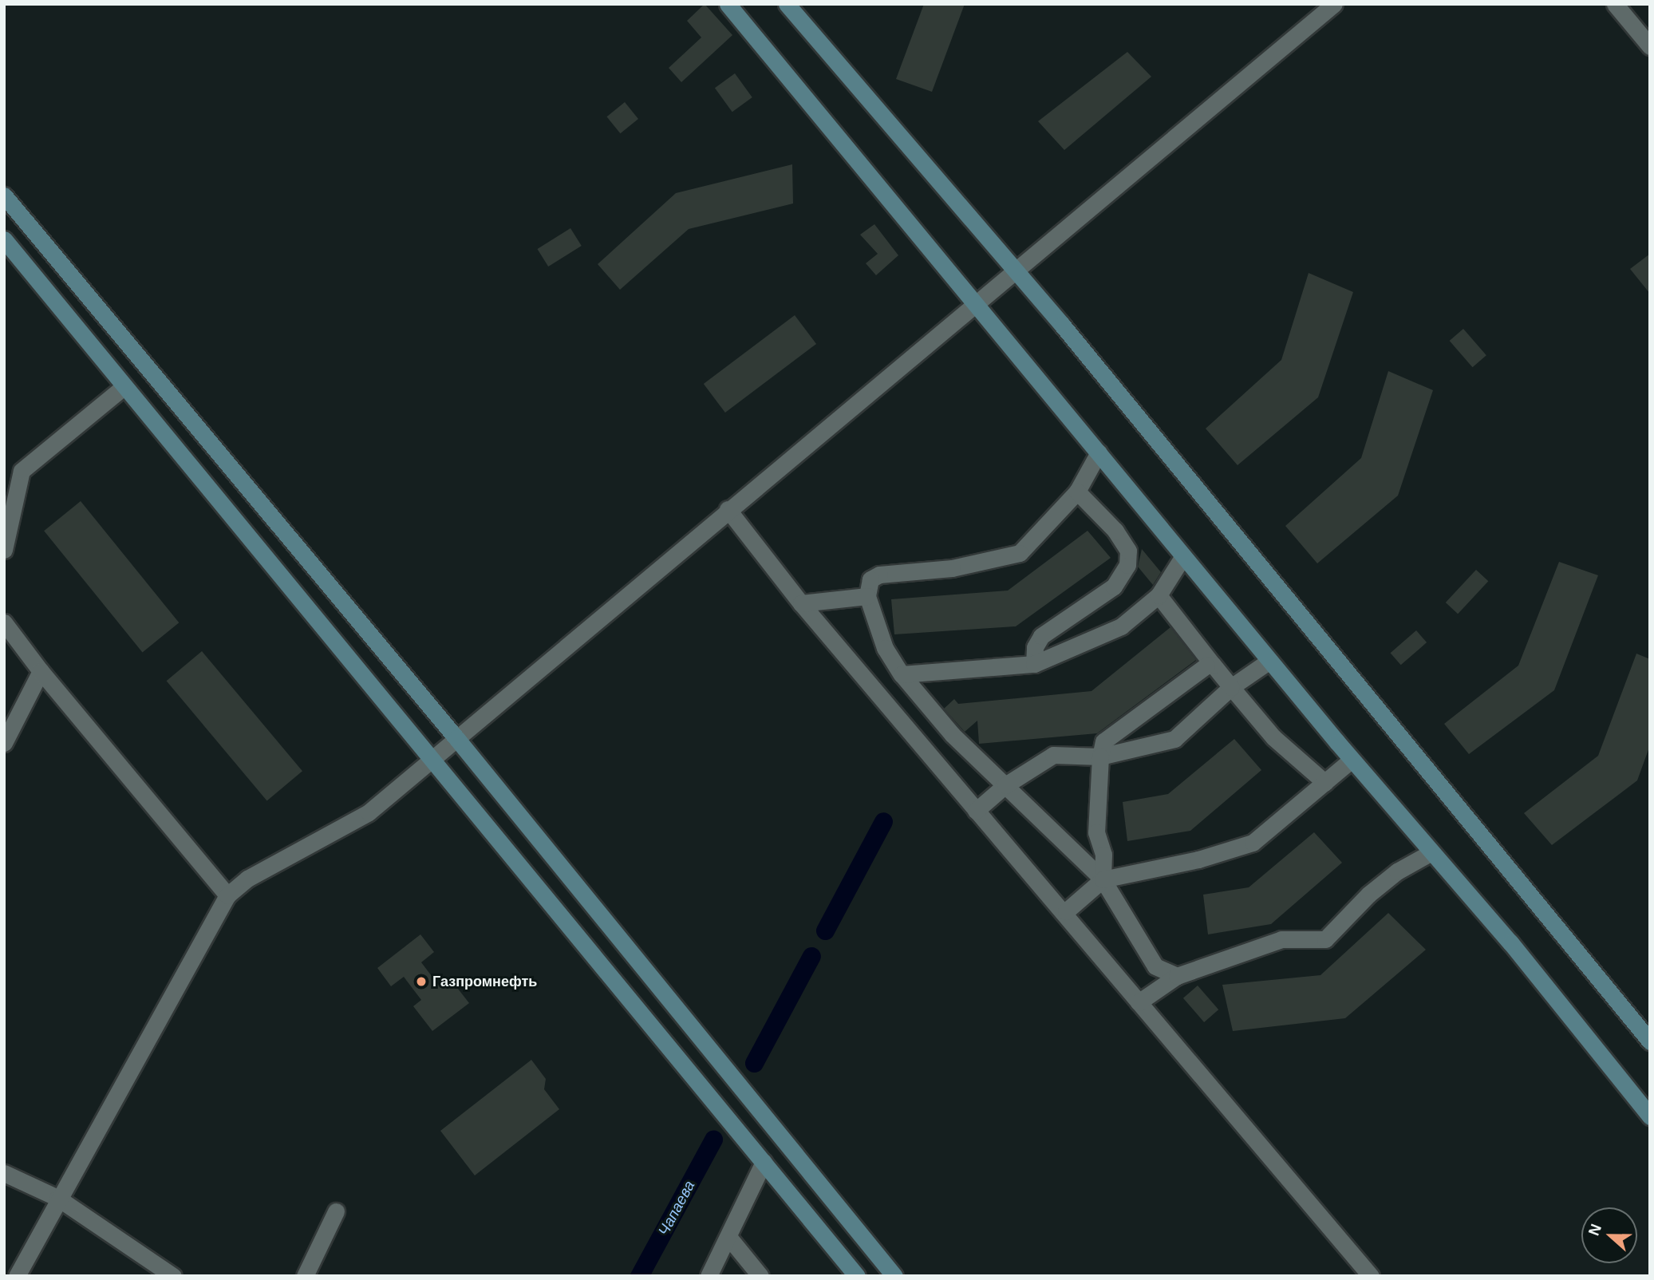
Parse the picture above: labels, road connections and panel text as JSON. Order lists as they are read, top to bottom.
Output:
{
  "water": ["Чапаева"],
  "places": ["Газпромнефть"],
  "north": "left"
}
